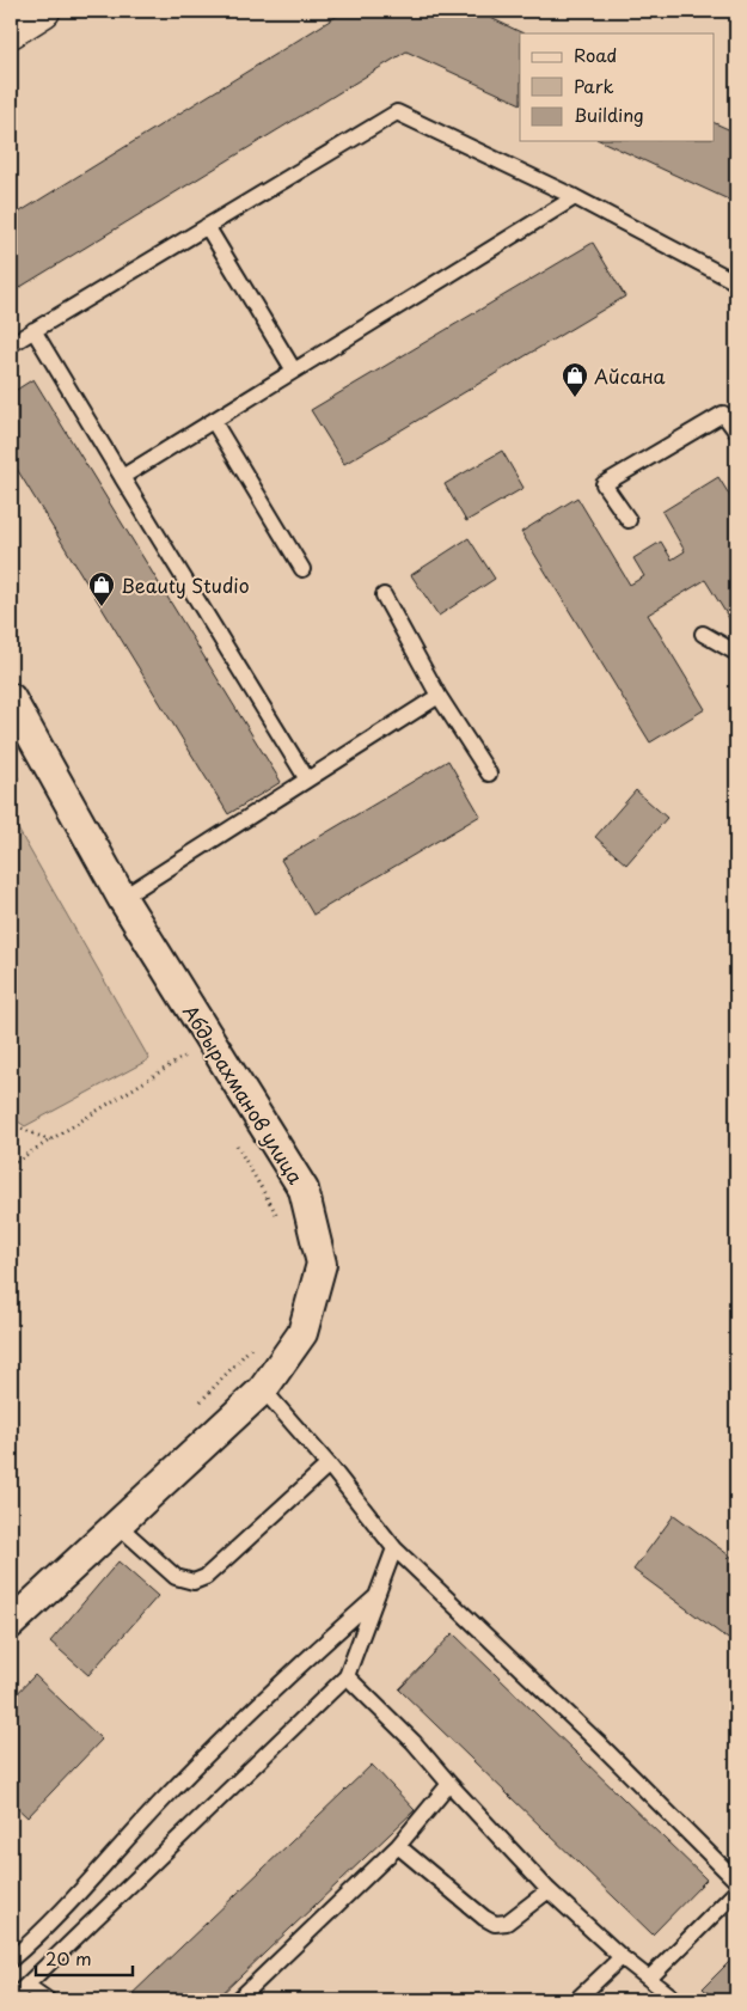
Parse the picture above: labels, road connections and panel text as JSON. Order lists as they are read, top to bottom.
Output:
{
  "streets": {
    "street": ["Абдырахманов улица"]
  },
  "places": {
    "shop": ["Айсана", "Beauty Studio"]
  },
  "legend": ["Road", "Park", "Building"],
  "scale_bar": "20 m"
}
